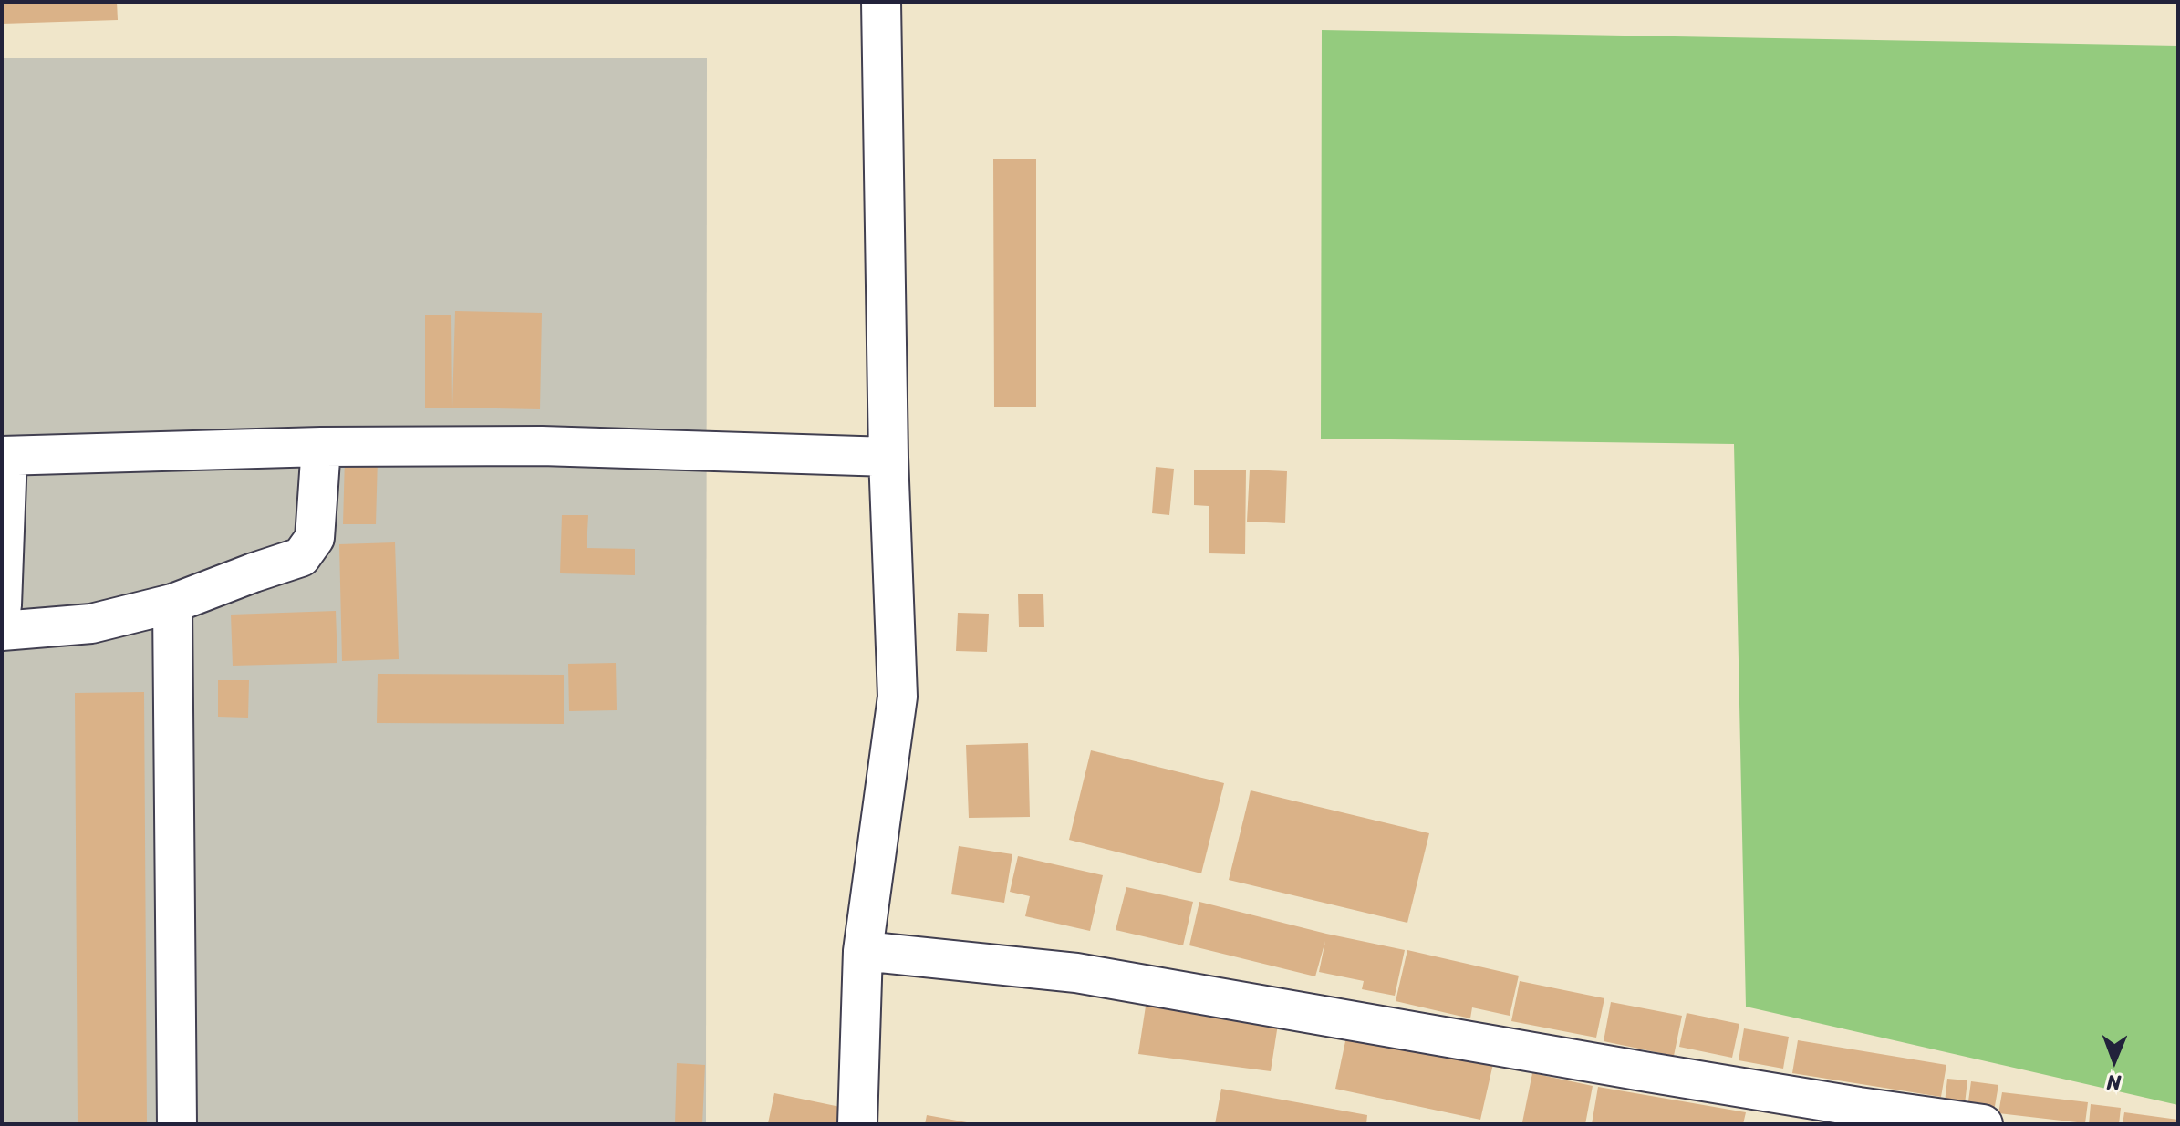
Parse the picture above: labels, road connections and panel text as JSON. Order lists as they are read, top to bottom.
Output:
{
  "north": "bottom"
}
